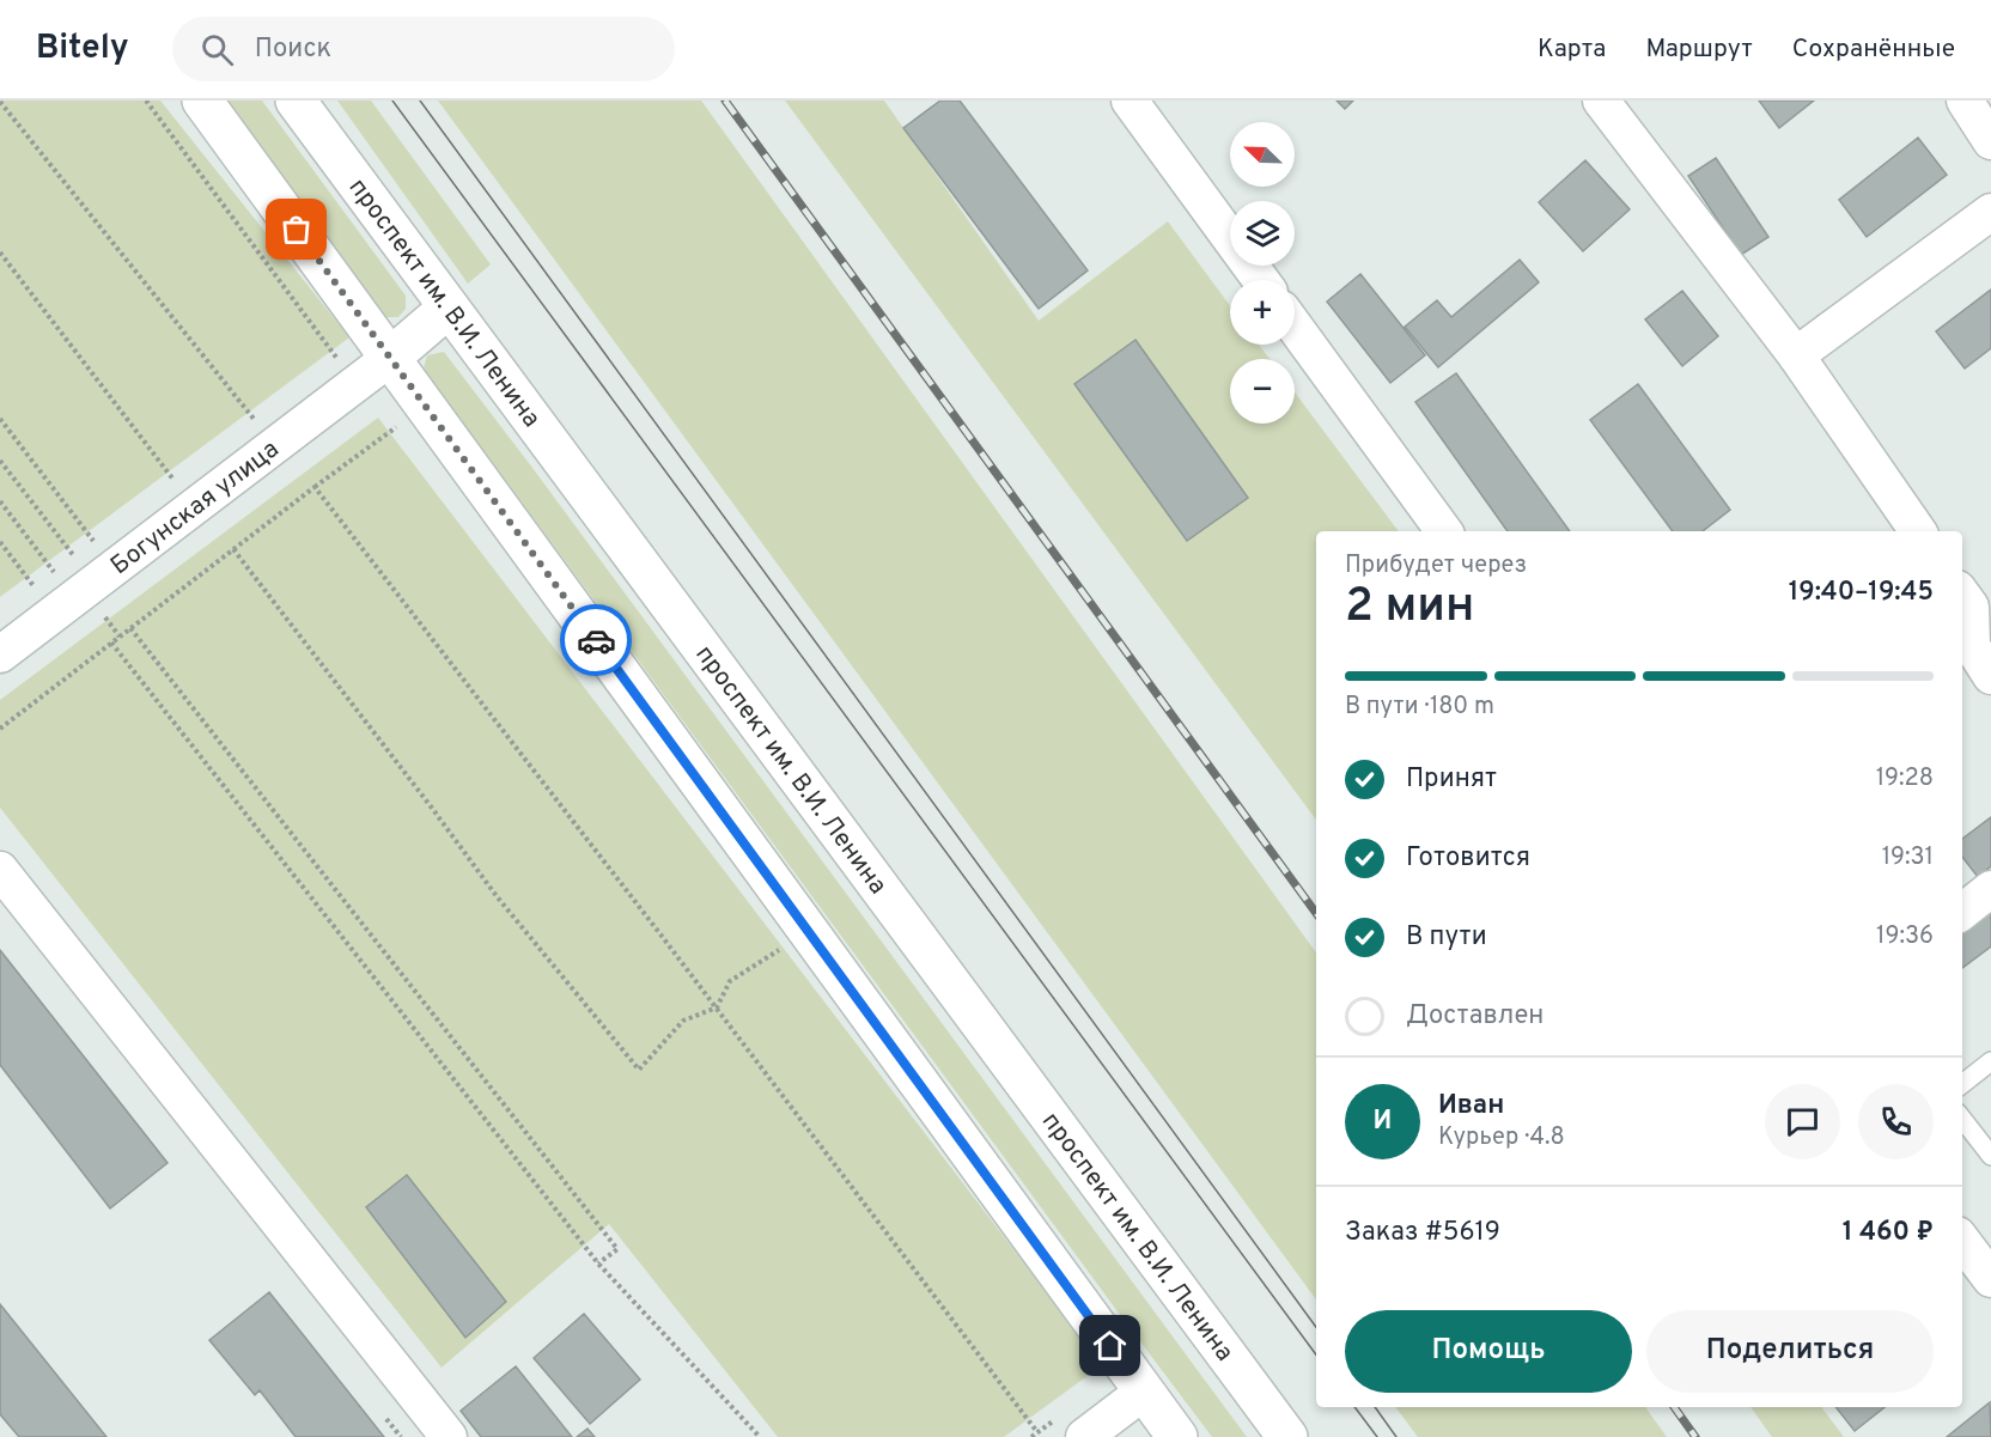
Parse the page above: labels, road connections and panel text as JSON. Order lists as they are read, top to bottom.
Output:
{
  "streets": {
    "main road": ["проспект им. В.И. Ленина"],
    "street": ["Богунская улица"]
  },
  "north": "top left",
  "page": {
    "header": "Bitely",
    "search": "Поиск",
    "nav": ["Карта", "Маршрут", "Сохранённые"],
    "map_buttons": ["+", "−"],
    "heading": ["2 мин", "Прибудет через", "19:40–19:45"],
    "panel": [
      "Иван",
      "Курьер · 4.8",
      "Заказ #5619",
      "1 460 ₽"
    ],
    "bar": "В пути · 180 m",
    "list": [
      ["Принят", "19:28"],
      ["Готовится", "19:31"],
      ["В пути", "19:36"],
      "Доставлен"
    ],
    "round": "И",
    "buttons": ["Помощь", "Поделиться"]
  }
}
